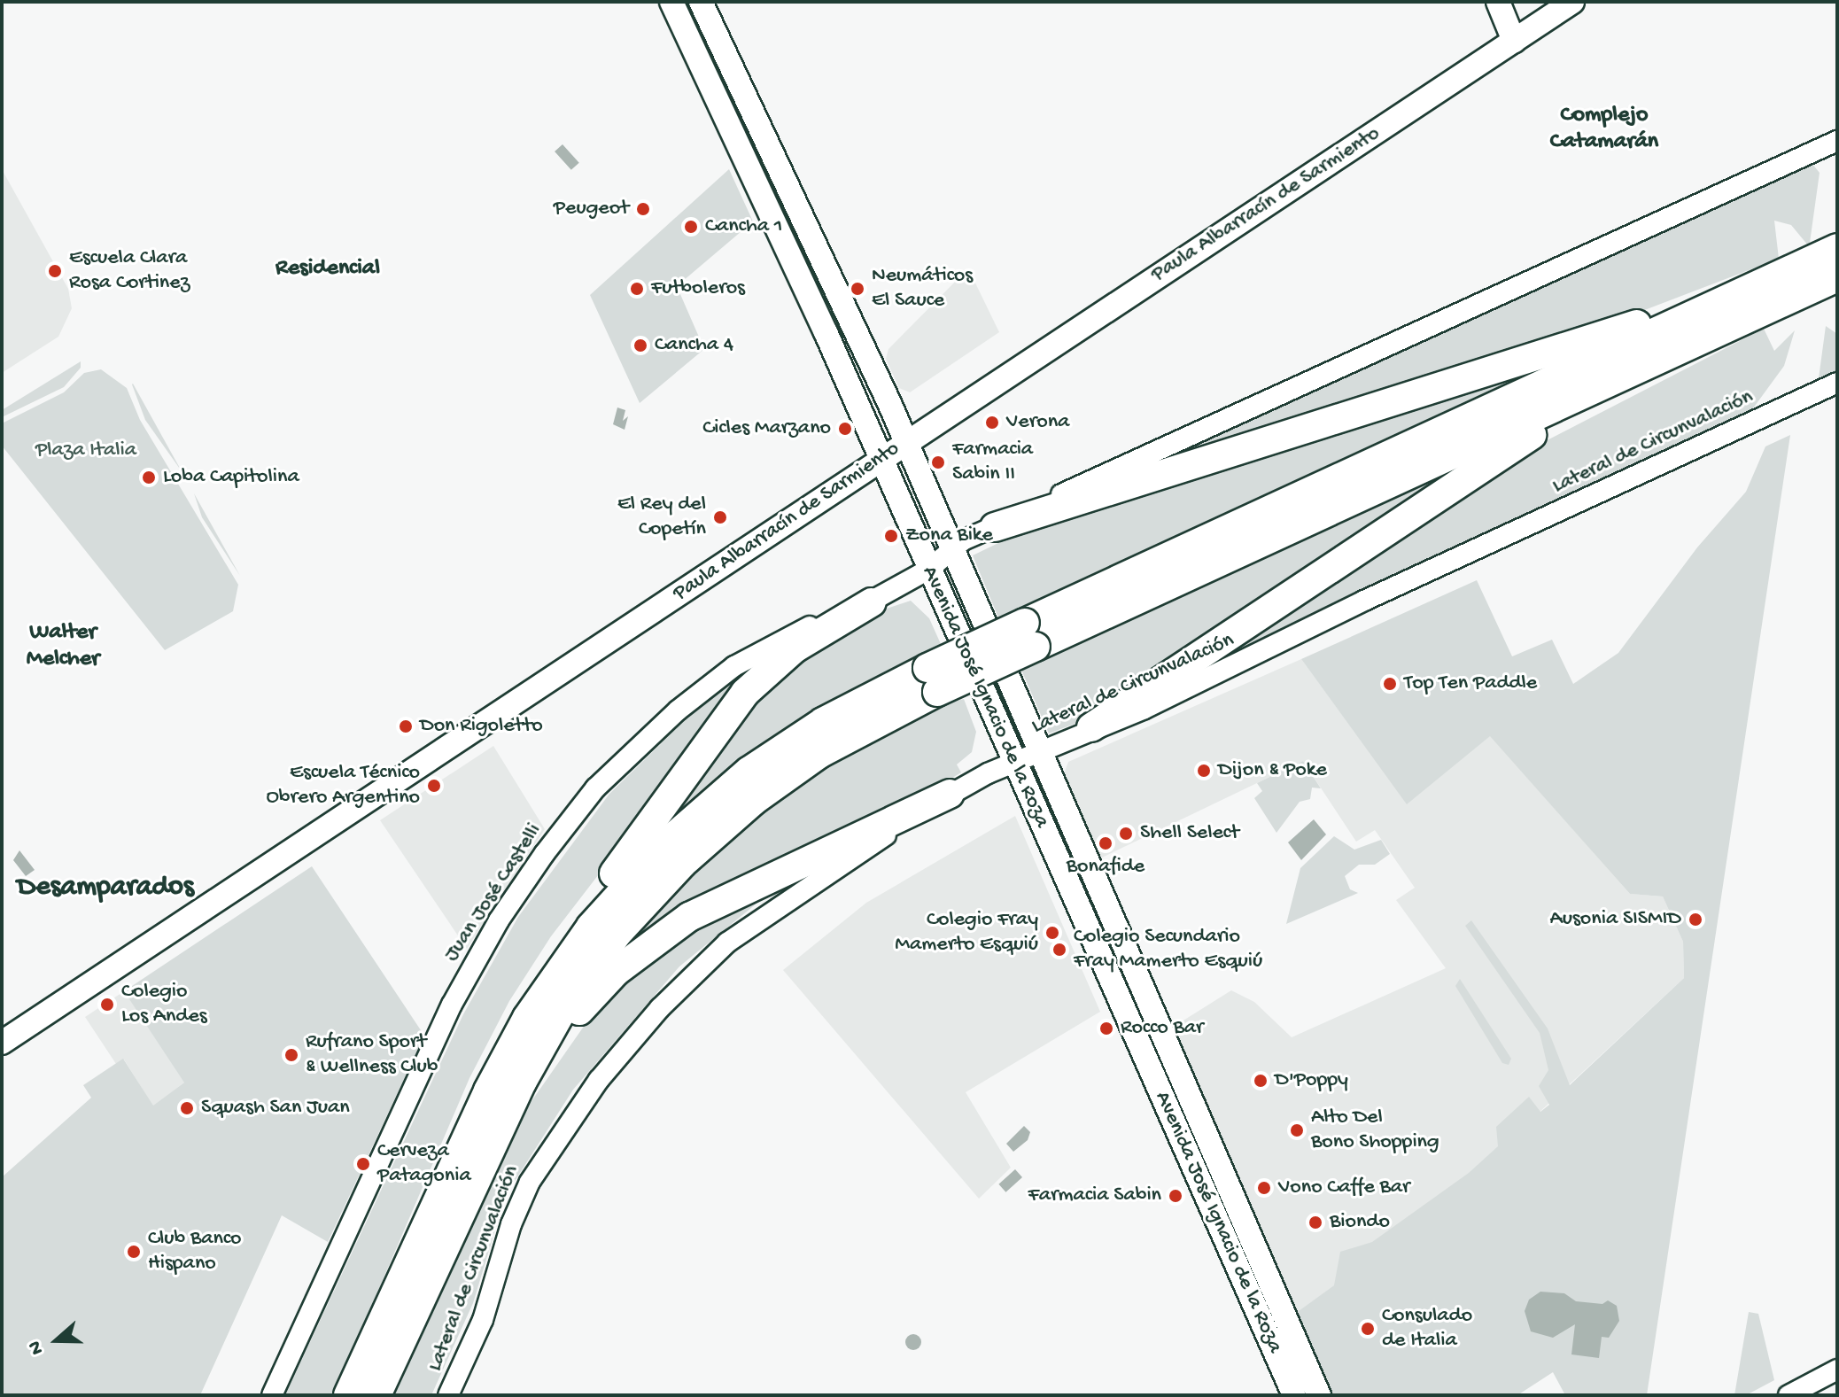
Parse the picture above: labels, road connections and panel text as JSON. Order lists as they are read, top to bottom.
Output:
{
  "streets": {
    "main road": ["Paula Albarracín de Sarmiento", "Avenida José Ignacio de la Roza"],
    "street": ["Lateral de Circunvalación", "Juan José Castelli"]
  },
  "crossings": [
    ["Paula Albarracín de Sarmiento", "Avenida José Ignacio de la Roza"],
    ["Lateral de Circunvalación", "Avenida José Ignacio de la Roza"],
    ["Avenida José Ignacio de la Roza", "Juan José Castelli"]
  ],
  "districts": [
    "Complejo Catamarán",
    "Residencial",
    "Walter Melcher",
    "Desamparados"
  ],
  "parks": ["Plaza Italia"],
  "places": [
    "Peugeot",
    "Cancha 1",
    "Escuela Clara Rosa Cortinez",
    "Futboleros",
    "Neumáticos El Sauce",
    "Cancha 4",
    "Verona",
    "Cicles Marzano",
    "Farmacia Sabin II",
    "Loba Capitolina",
    "El Rey del Copetín",
    "Zona Bike",
    "Top Ten Paddle",
    "Don Rigoletto",
    "Dijon & Poke",
    "Escuela Técnico Obrero Argentino",
    "Shell Select",
    "Bonafide",
    "Ausonia SISMID",
    "Colegio Fray Mamerto Esquiú",
    "Colegio Secundario Fray Mamerto Esquiú",
    "Colegio Los Andes",
    "Rocco Bar",
    "Rufrano Sport & Wellness Club",
    "D'Poppy",
    "Squash San Juan",
    "Alto Del Bono Shopping",
    "Cerveza Patagonia",
    "Vono Caffe Bar",
    "Farmacia Sabin",
    "Biondo",
    "Club Banco Hispano",
    "Consulado de Italia"
  ],
  "north": "left"
}
